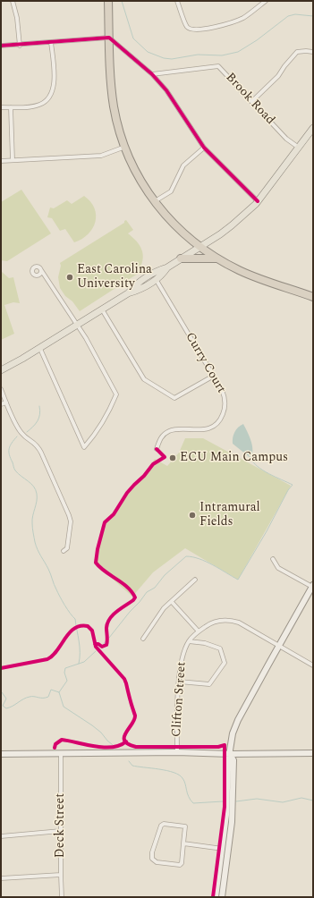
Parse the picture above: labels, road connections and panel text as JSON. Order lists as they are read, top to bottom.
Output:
{
  "streets": {
    "street": [
      "Brook Road",
      "Curry Court",
      "Clifton Street",
      "Deck Street"
    ]
  },
  "places": ["East Carolina University", "ECU Main Campus", "Intramural Fields"]
}
